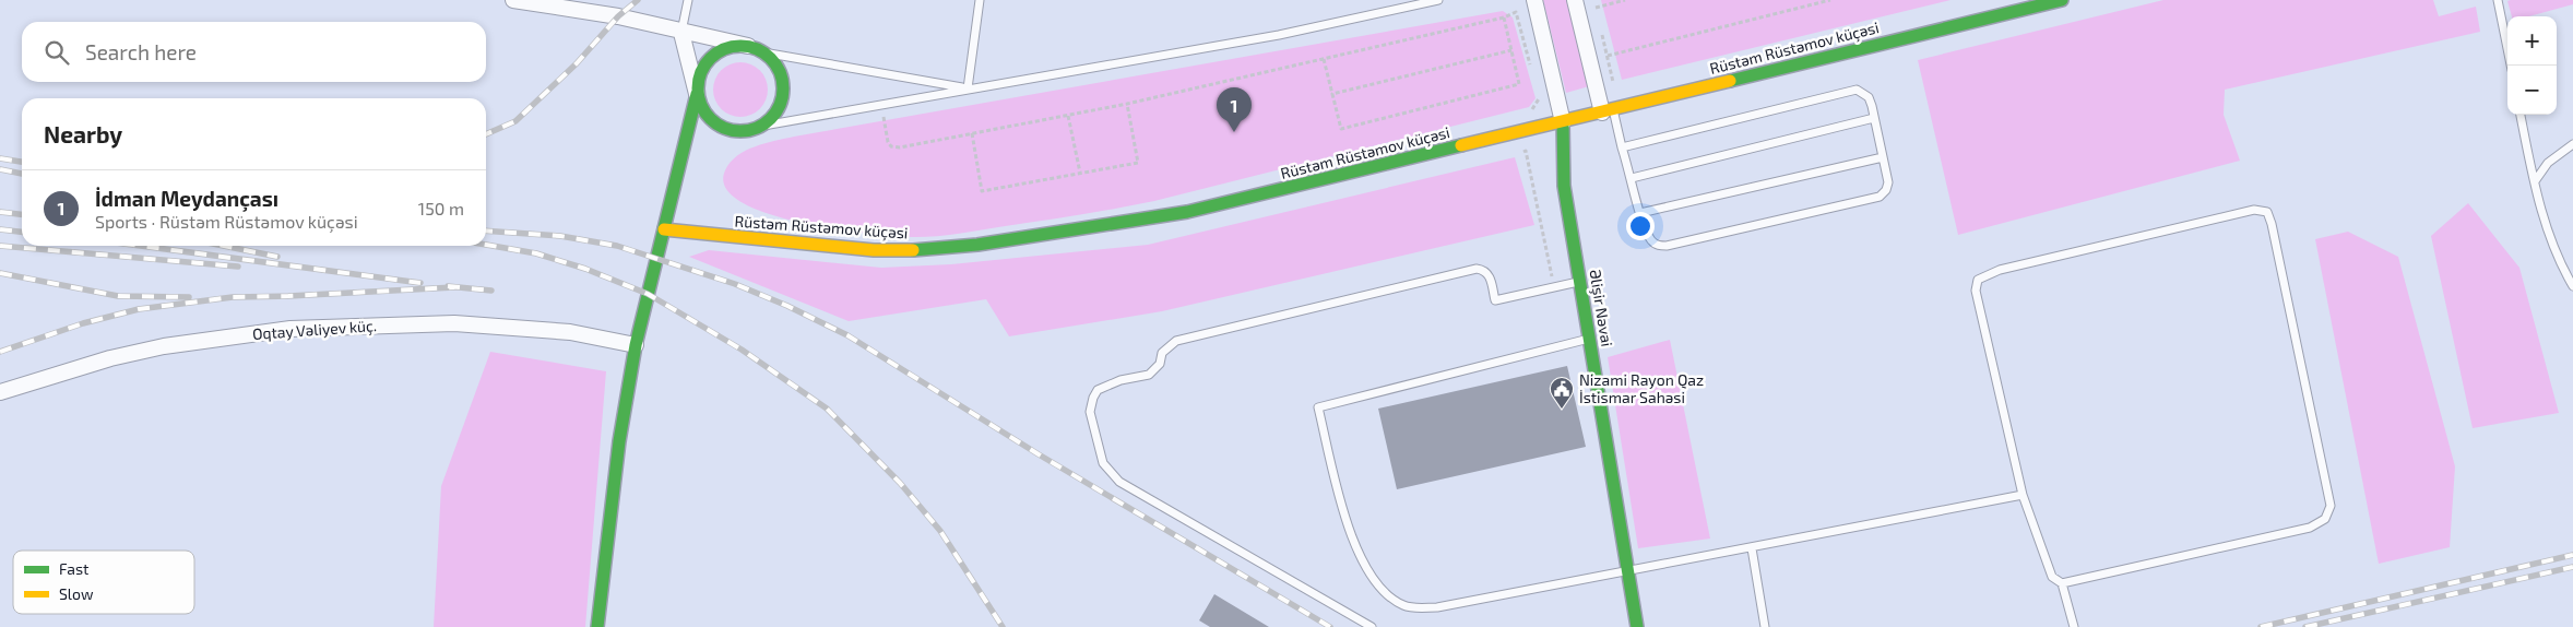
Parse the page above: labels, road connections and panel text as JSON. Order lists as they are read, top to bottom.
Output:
{
  "streets": {
    "street": ["Rüstəm Rüstəmov küçəsi", "Əlişir Nəvai", "Oqtay Vəliyev küç."]
  },
  "crossings": [
    ["Rüstəm Rüstəmov küçəsi", "Əlişir Nəvai"]
  ],
  "places": {
    "public building": ["Nizami Rayon Qaz İstismar Sahəsi"]
  },
  "legend": ["Fast", "Slow"],
  "page": {
    "map_buttons": ["+", "−"],
    "search": "Search here",
    "pins": "1",
    "heading": "Nearby",
    "list": [
      {
        "mark": "1",
        "name": "İdman Meydançası",
        "note": "Sports · Rüstəm Rüstəmov küçəsi",
        "value": "150 m"
      }
    ]
  }
}
